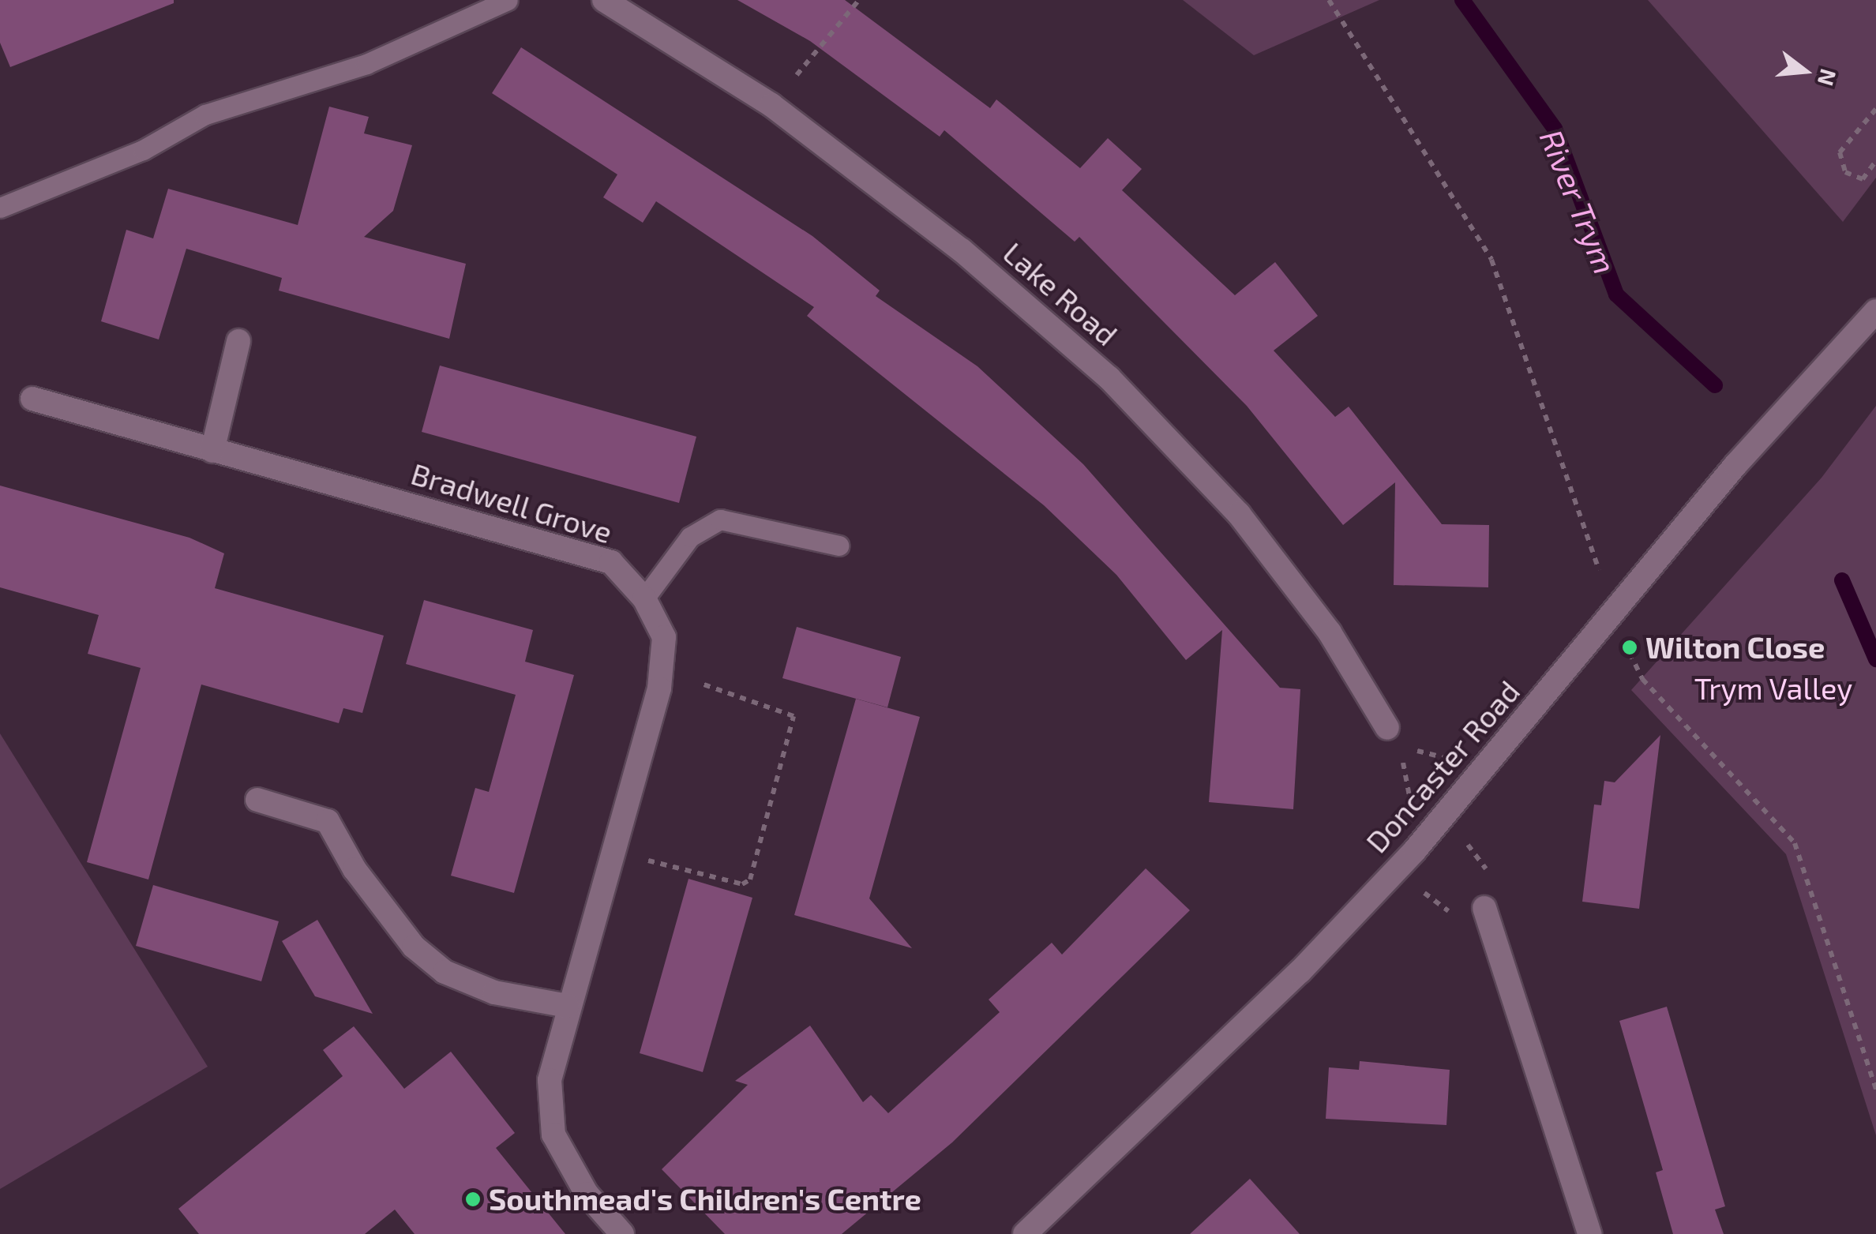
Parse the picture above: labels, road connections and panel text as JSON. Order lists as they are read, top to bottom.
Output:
{
  "streets": {
    "street": ["Lake Road", "Bradwell Grove", "Doncaster Road"]
  },
  "water": ["River Trym"],
  "parks": ["Trym Valley"],
  "places": ["Wilton Close", "Southmead's Children's Centre"],
  "north": "right"
}
